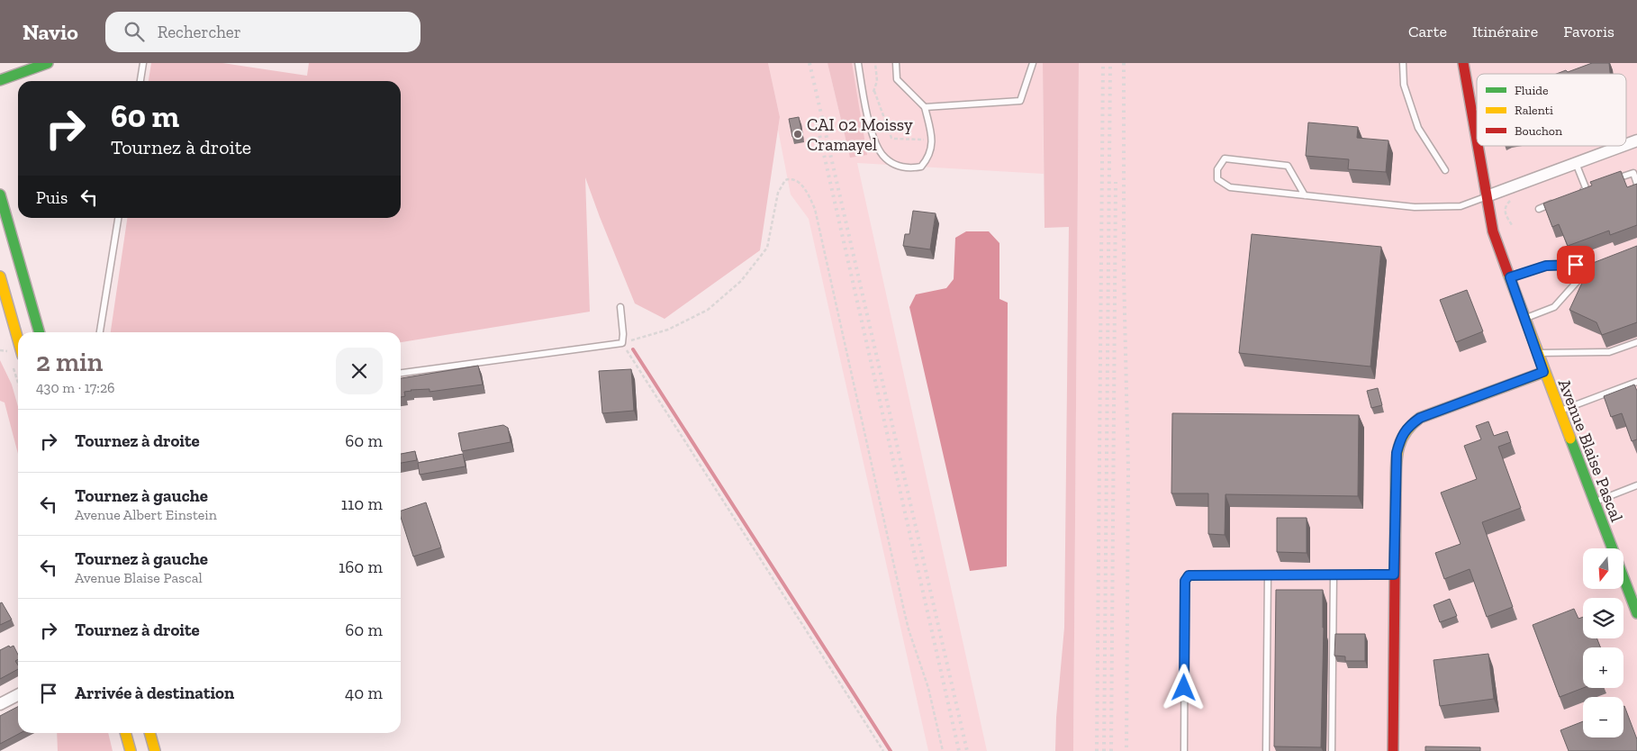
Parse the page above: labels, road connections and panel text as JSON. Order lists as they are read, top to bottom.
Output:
{
  "streets": {
    "street": ["Avenue Blaise Pascal"]
  },
  "places": ["CAI 02 Moissy Cramayel"],
  "legend": ["Fluide", "Ralenti", "Bouchon"],
  "north": "bottom",
  "page": {
    "header": "Navio",
    "search": "Rechercher",
    "nav": ["Carte", "Itinéraire", "Favoris"],
    "turn": ["60 m", "Tournez à droite"],
    "then": "Puis",
    "heading": ["2 min", "430 m · 17:26"],
    "list": [
      {
        "name": "Tournez à droite",
        "value": "60 m"
      },
      {
        "name": "Tournez à gauche",
        "note": "Avenue Albert Einstein",
        "value": "110 m"
      },
      {
        "name": "Tournez à gauche",
        "note": "Avenue Blaise Pascal",
        "value": "160 m"
      },
      {
        "name": "Tournez à droite",
        "value": "60 m"
      },
      {
        "name": "Arrivée à destination",
        "value": "40 m"
      }
    ],
    "map_buttons": ["+", "−"]
  }
}
